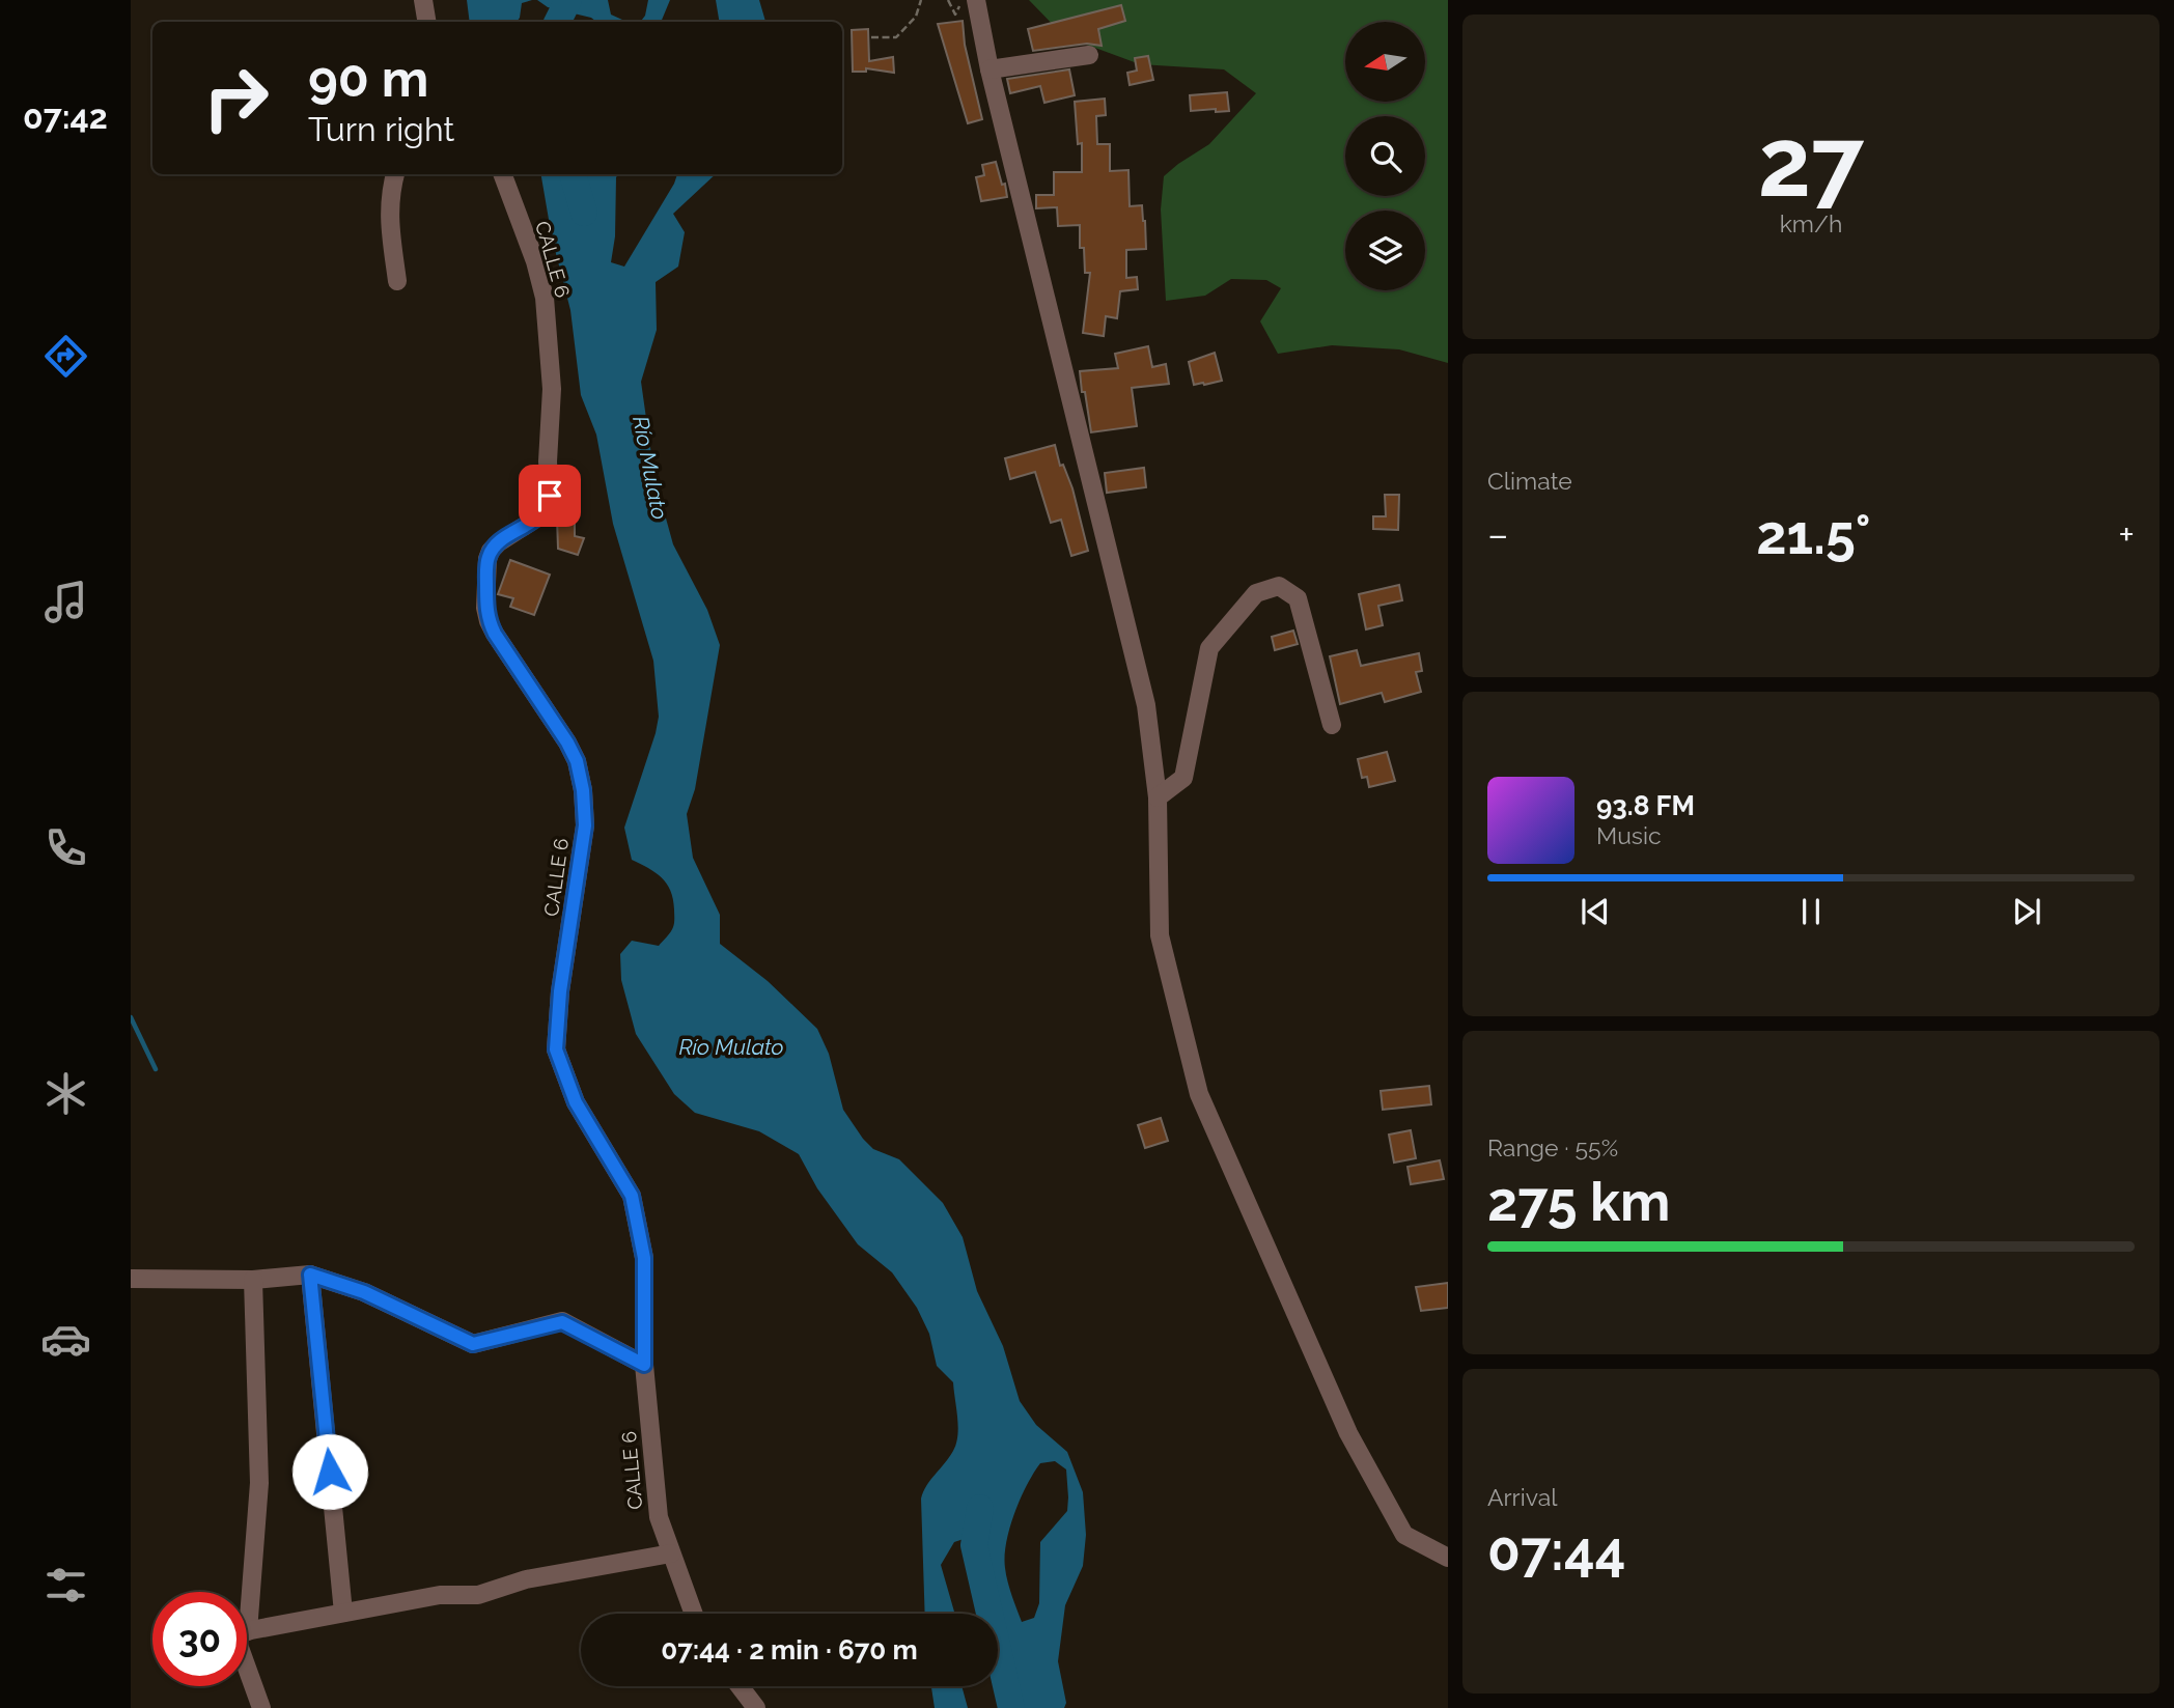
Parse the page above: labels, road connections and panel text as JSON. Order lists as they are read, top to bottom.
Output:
{
  "streets": {
    "street": ["CALLE 6"]
  },
  "water": ["Río Mulato"],
  "north": "left",
  "page": {
    "tabs": "07:42",
    "tile": [
      ["27", "km/h"],
      "Climate",
      ["Range · 55%", "275 km"],
      ["Arrival", "07:44"]
    ],
    "turn": ["90 m", "Turn right"],
    "heat": ["−", "21.5°", "+"],
    "song": ["93.8 FM", "Music"],
    "limit": "30",
    "trip": "07:44 · 2 min · 670 m"
  }
}
